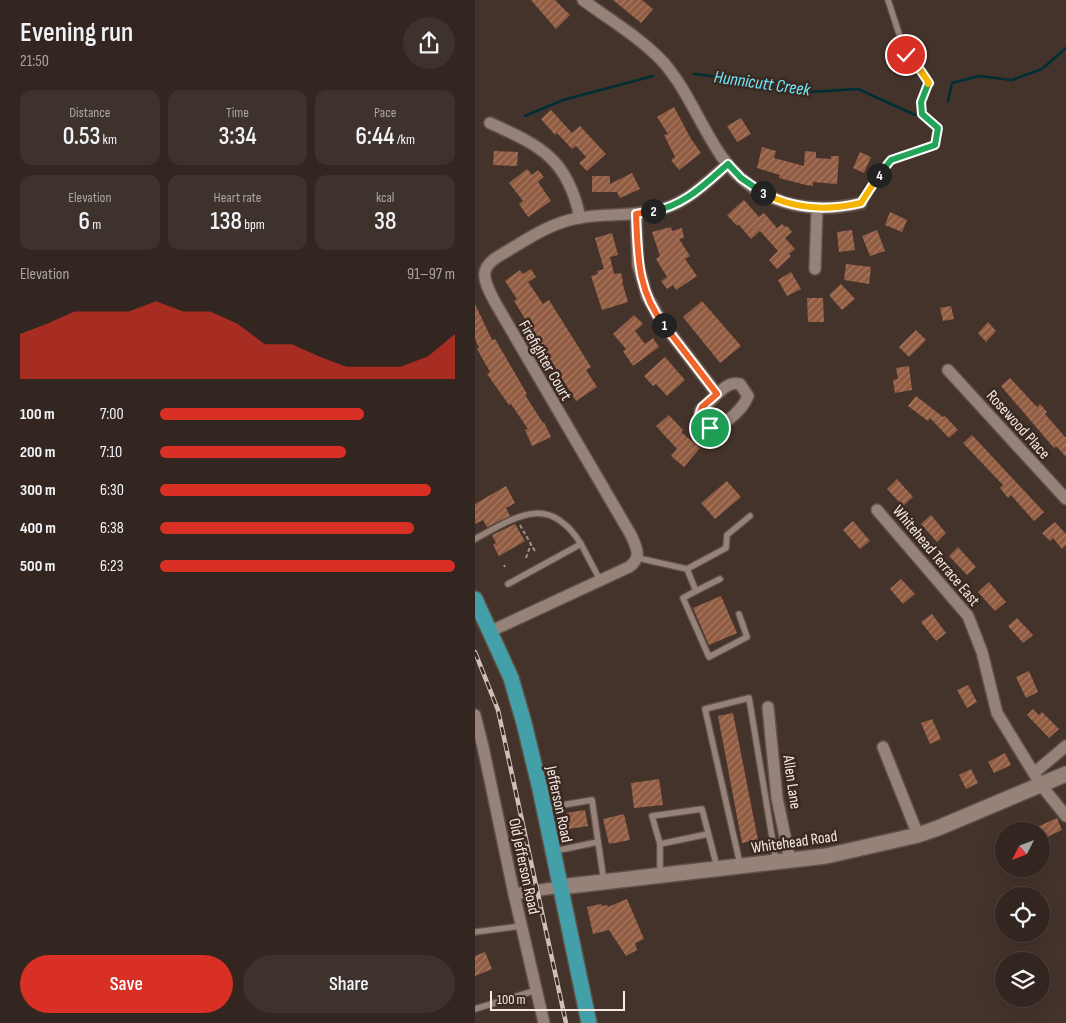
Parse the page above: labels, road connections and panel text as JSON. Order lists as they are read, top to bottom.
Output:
{
  "streets": {
    "highway": ["Jefferson Road"],
    "main road": ["Whitehead Road"],
    "street": [
      "Firefighter Court",
      "Rosewood Place",
      "Whitehead Terrace East",
      "Allen Lane",
      "Old Jefferson Road"
    ]
  },
  "crossings": [
    ["Whitehead Terrace East", "Whitehead Road"],
    ["Allen Lane", "Whitehead Road"],
    ["Jefferson Road", "Whitehead Road"],
    ["Whitehead Road", "Old Jefferson Road"]
  ],
  "water": ["Hunnicutt Creek"],
  "scale_bar": "100 m",
  "north": "bottom left",
  "page": {
    "heading": ["Evening run", "21:50"],
    "stats": [
      ["Distance", "0.53 km"],
      ["Time", "3:34"],
      ["Pace", "6:44 /km"],
      ["Elevation", "6 m"],
      ["Heart rate", "138 bpm"],
      ["kcal", "38"]
    ],
    "pins": [
      "4",
      "3",
      "2",
      "1"
    ],
    "chart": ["Elevation", "91–97 m"],
    "list": [
      {
        "name": "100 m",
        "note": "7:00"
      },
      {
        "name": "200 m",
        "note": "7:10"
      },
      {
        "name": "300 m",
        "note": "6:30"
      },
      {
        "name": "400 m",
        "note": "6:38"
      },
      {
        "name": "500 m",
        "note": "6:23"
      }
    ],
    "buttons": ["Save", "Share"],
    "scale": "100 m"
  }
}
